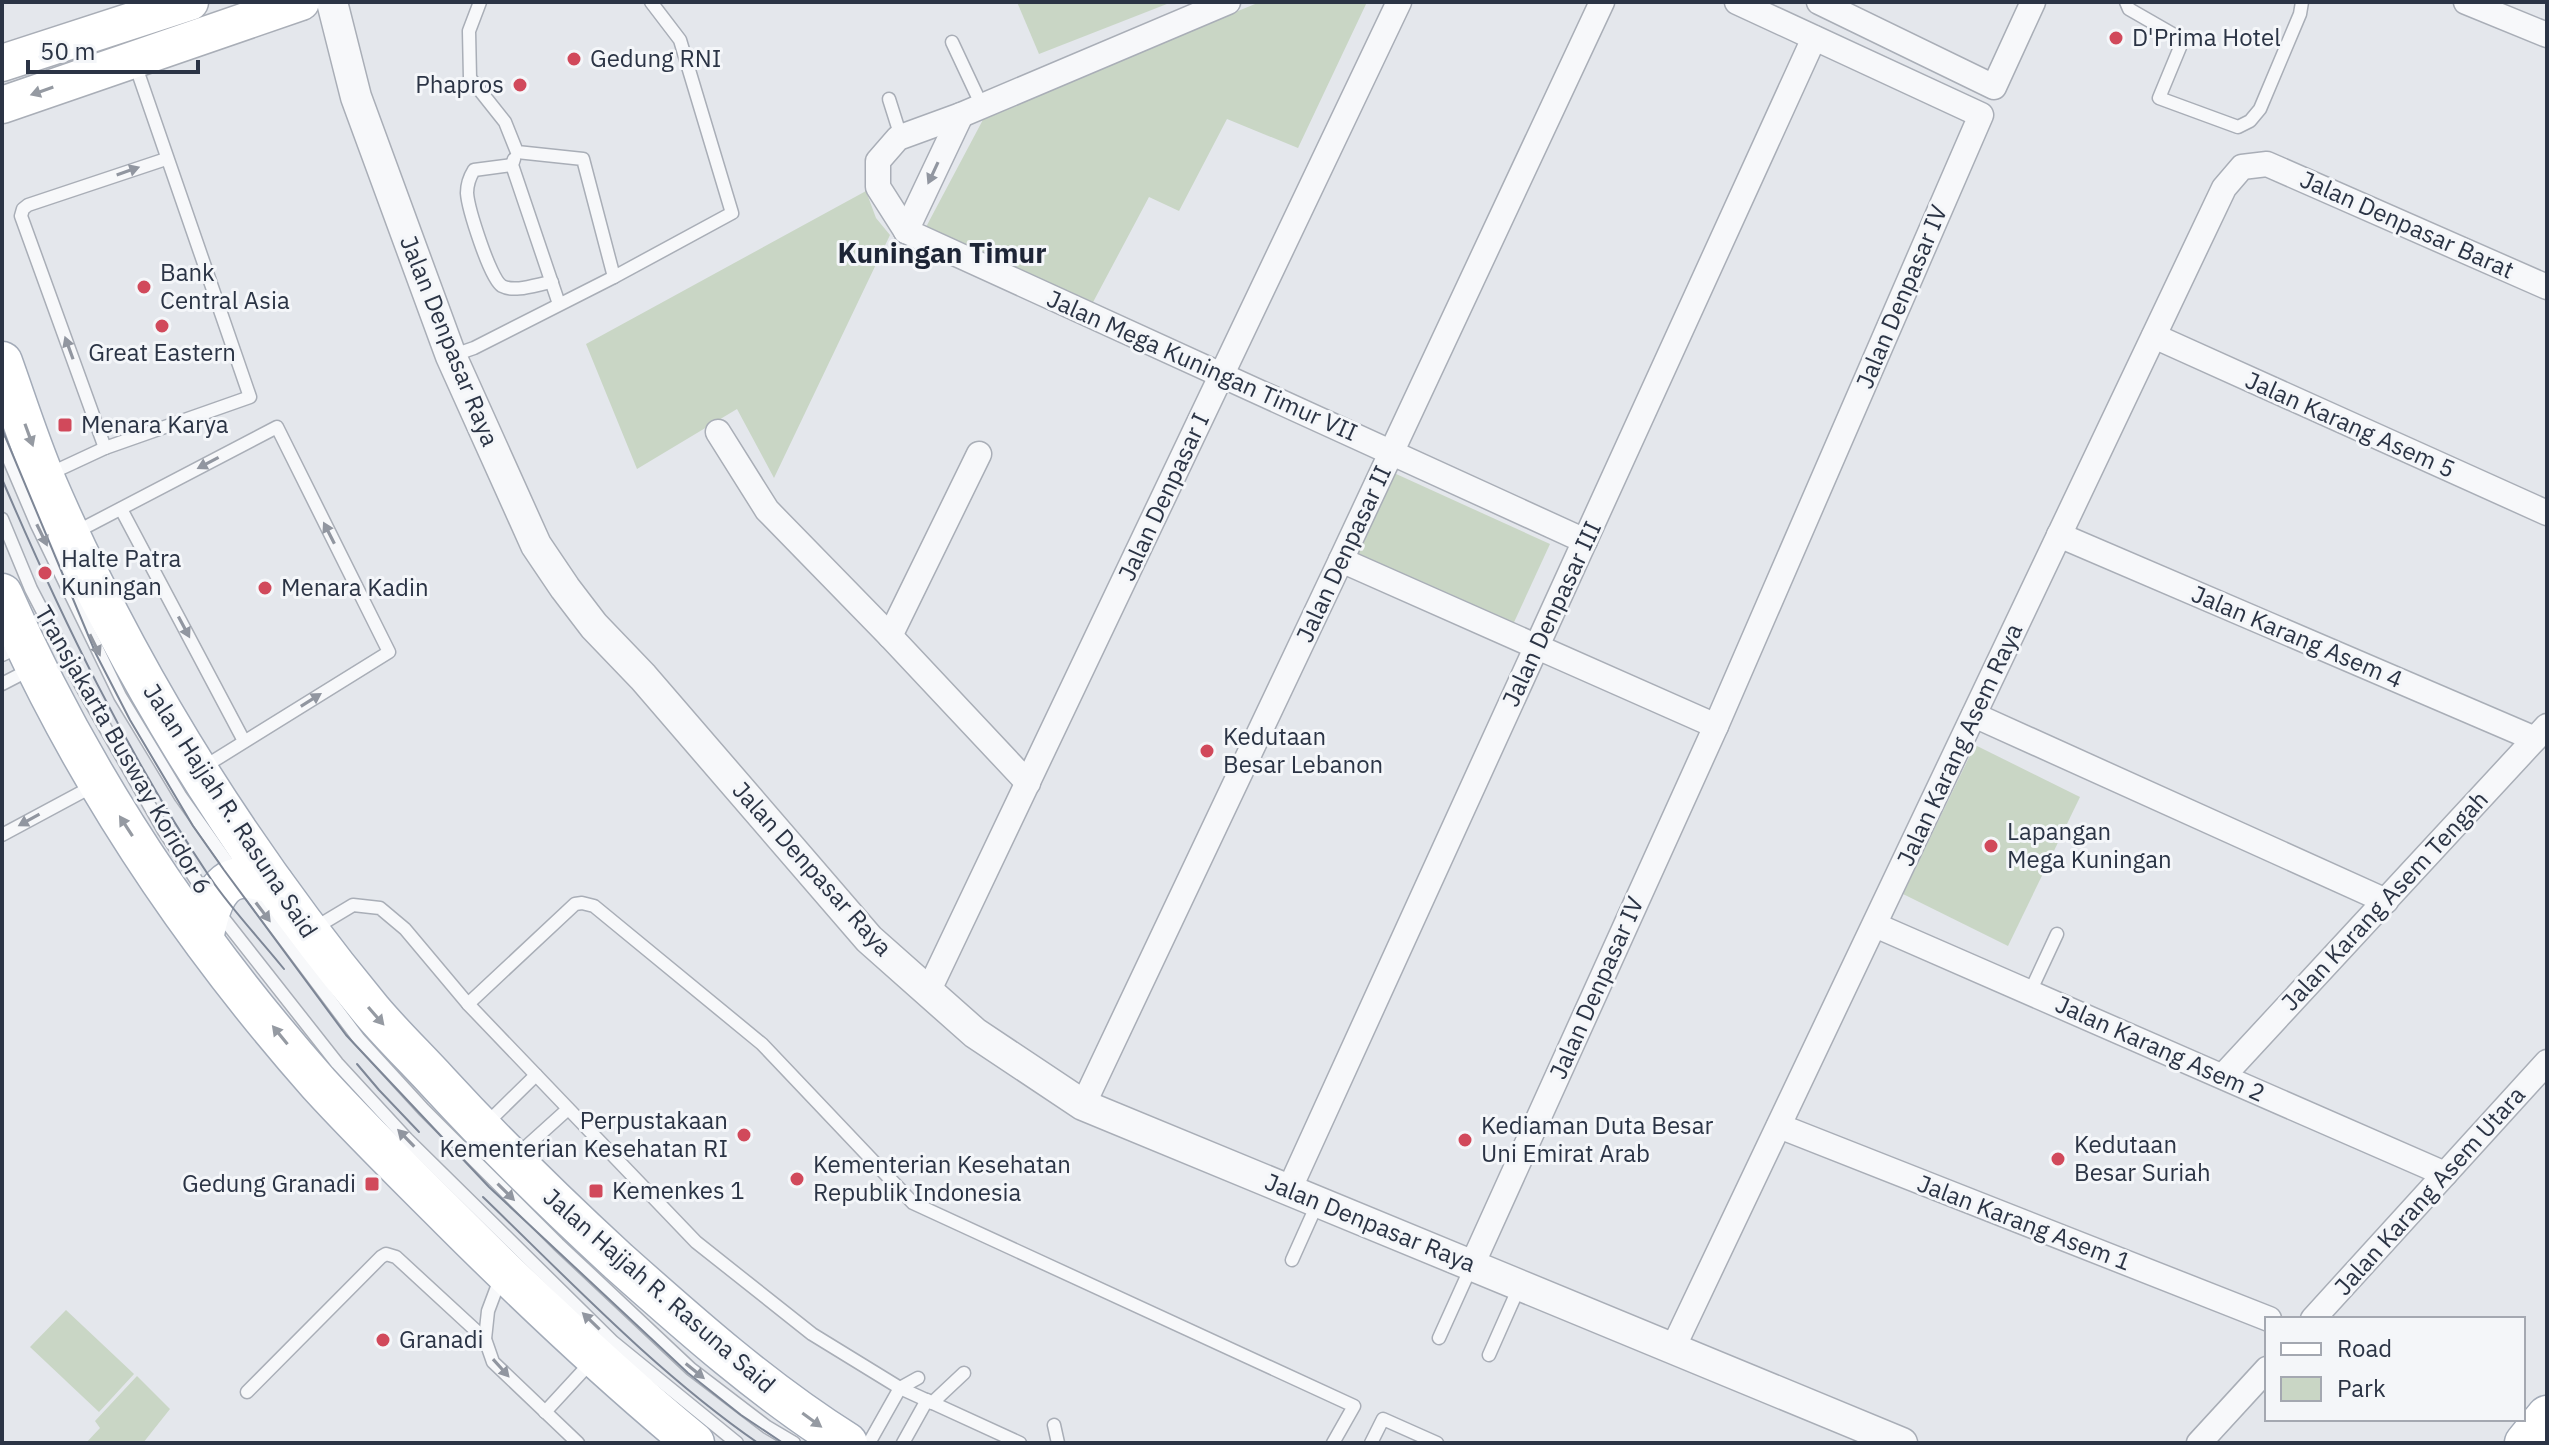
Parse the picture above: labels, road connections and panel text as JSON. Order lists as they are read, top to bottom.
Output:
{
  "streets": {
    "main road": ["Jalan Hajjah R. Rasuna Said"],
    "street": [
      "Jalan Denpasar Barat",
      "Jalan Denpasar IV",
      "Jalan Denpasar Raya",
      "Jalan Mega Kuningan Timur VII",
      "Jalan Karang Asem 5",
      "Jalan Denpasar I",
      "Jalan Denpasar II",
      "Jalan Denpasar III",
      "Jalan Karang Asem 4",
      "Jalan Karang Asem Raya",
      "Jalan Karang Asem Tengah",
      "Jalan Karang Asem 2",
      "Jalan Karang Asem Utara",
      "Jalan Karang Asem 1"
    ],
    "lane": ["Transjakarta Busway Koridor 6"]
  },
  "crossings": [
    ["Jalan Denpasar Barat", "Jalan Karang Asem Raya"],
    ["Jalan Denpasar IV", "Jalan Denpasar Raya"],
    ["Jalan Denpasar IV", "Jalan Denpasar III"],
    ["Jalan Denpasar Raya", "Jalan Denpasar I"],
    ["Jalan Denpasar Raya", "Jalan Denpasar II"],
    ["Jalan Denpasar Raya", "Jalan Denpasar III"],
    ["Jalan Denpasar Raya", "Jalan Karang Asem Raya"],
    ["Jalan Mega Kuningan Timur VII", "Jalan Denpasar I"],
    ["Jalan Mega Kuningan Timur VII", "Jalan Denpasar II"],
    ["Jalan Mega Kuningan Timur VII", "Jalan Denpasar III"],
    ["Jalan Karang Asem 5", "Jalan Karang Asem Raya"],
    ["Jalan Karang Asem 4", "Jalan Karang Asem Raya"],
    ["Jalan Karang Asem 4", "Jalan Karang Asem Tengah"],
    ["Jalan Karang Asem Raya", "Jalan Karang Asem 2"],
    ["Jalan Karang Asem Raya", "Jalan Karang Asem 1"],
    ["Transjakarta Busway Koridor 6", "Jalan Hajjah R. Rasuna Said"],
    ["Jalan Karang Asem Tengah", "Jalan Karang Asem 2"],
    ["Jalan Karang Asem 2", "Jalan Karang Asem Utara"]
  ],
  "districts": ["Kuningan Timur"],
  "places": {
    "other": [
      "D'Prima Hotel",
      "Gedung RNI",
      "Phapros",
      "Bank Central Asia",
      "Great Eastern",
      "Halte Patra Kuningan",
      "Menara Kadin",
      "Kedutaan Besar Lebanon",
      "Lapangan Mega Kuningan",
      "Perpustakaan Kementerian Kesehatan RI",
      "Kediaman Duta Besar Uni Emirat Arab",
      "Kedutaan Besar Suriah",
      "Kementerian Kesehatan Republik Indonesia",
      "Granadi"
    ],
    "transit": ["Menara Karya", "Gedung Granadi", "Kemenkes 1"]
  },
  "legend": ["Road", "Park"],
  "scale_bar": "50 m"
}
